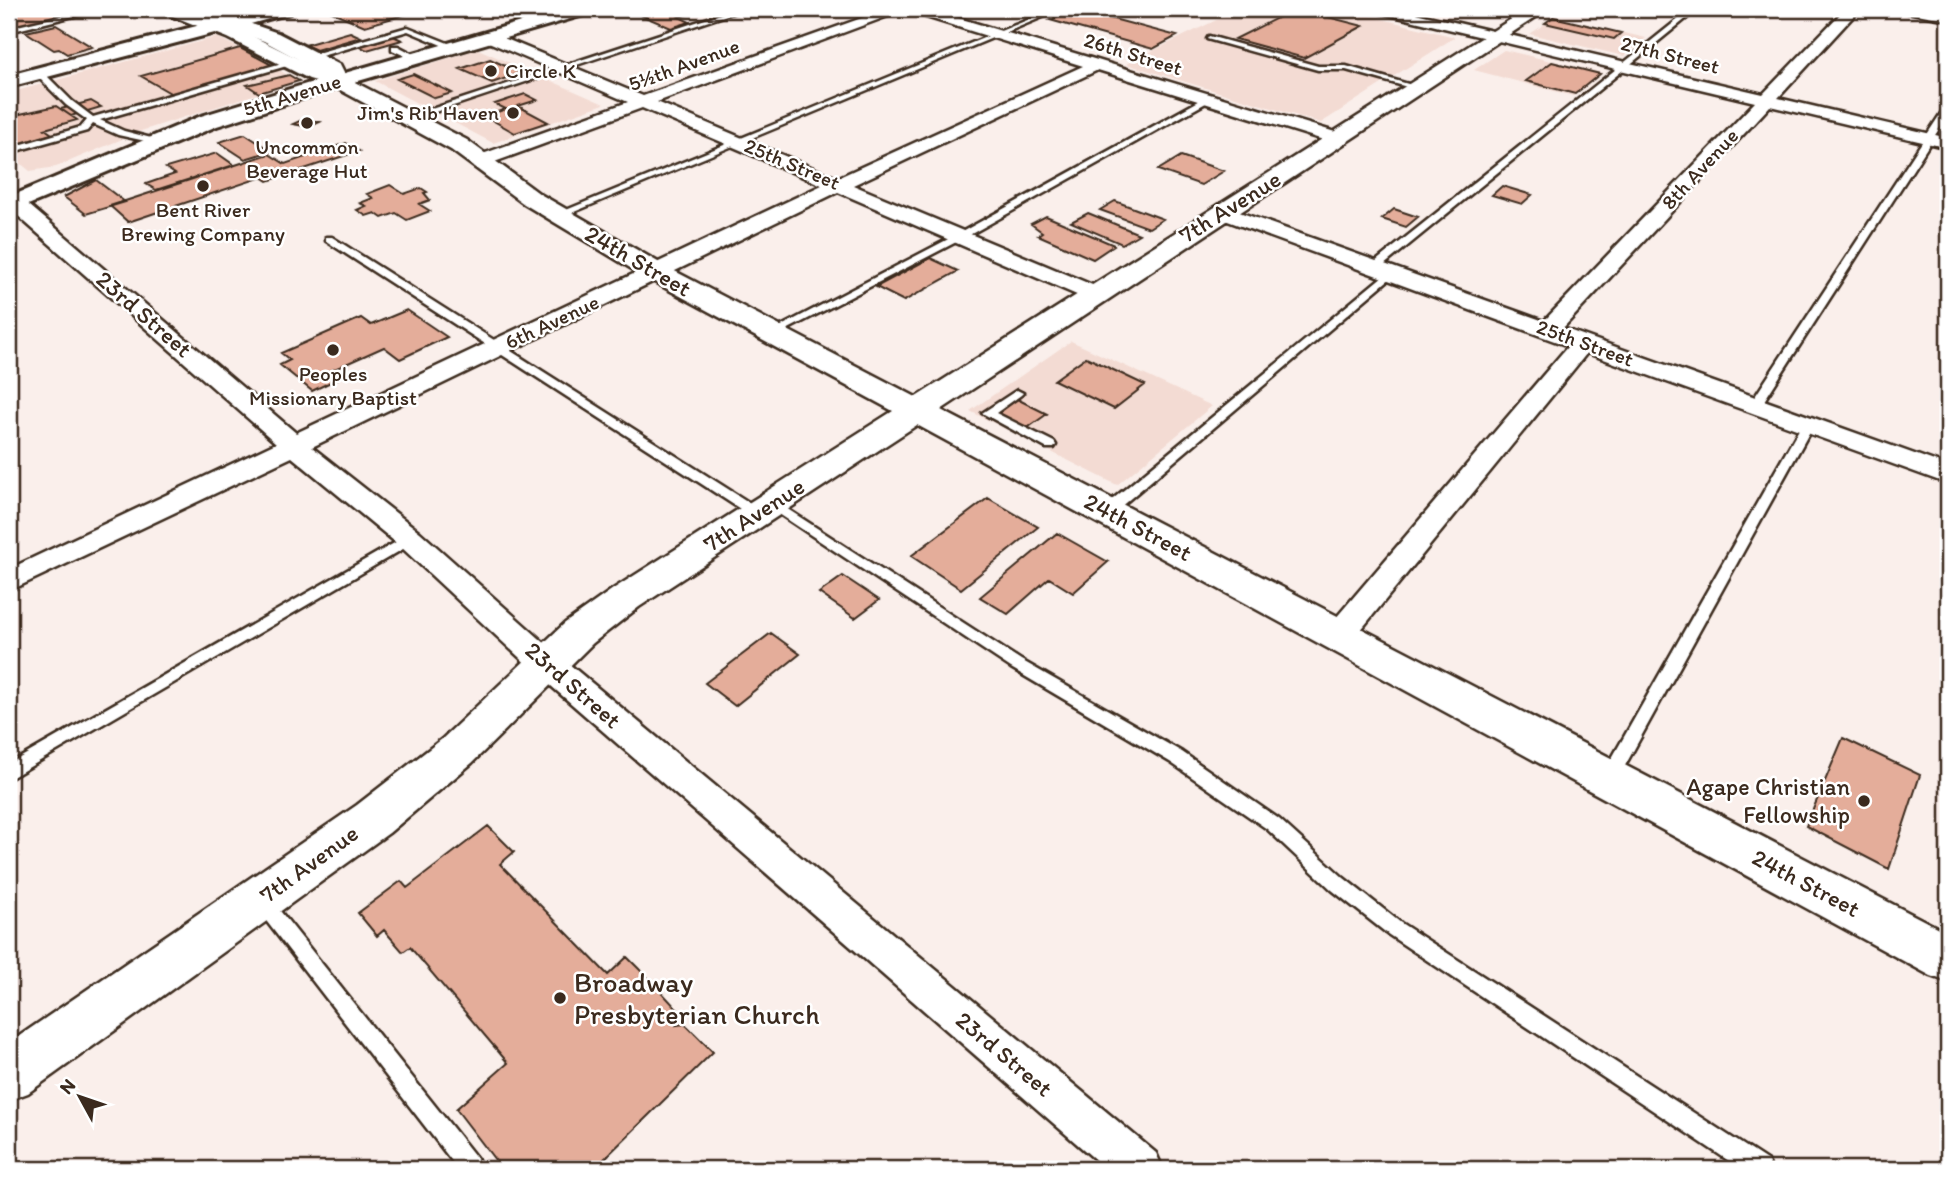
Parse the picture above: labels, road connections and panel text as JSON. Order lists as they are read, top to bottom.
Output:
{
  "streets": {
    "main road": ["5th Avenue", "24th Street"],
    "street": [
      "26th Street",
      "27th Street",
      "5½th Avenue",
      "25th Street",
      "8th Avenue",
      "7th Avenue",
      "23rd Street",
      "6th Avenue"
    ]
  },
  "crossings": [
    ["26th Street", "7th Avenue"],
    ["26th Street", "6th Avenue"],
    ["27th Street", "8th Avenue"],
    ["27th Street", "7th Avenue"],
    ["5½th Avenue", "25th Street"],
    ["5½th Avenue", "24th Street"],
    ["5th Avenue", "25th Street"],
    ["5th Avenue", "24th Street"],
    ["5th Avenue", "23rd Street"],
    ["25th Street", "8th Avenue"],
    ["25th Street", "7th Avenue"],
    ["25th Street", "6th Avenue"],
    ["7th Avenue", "24th Street"],
    ["7th Avenue", "23rd Street"],
    ["24th Street", "6th Avenue"],
    ["23rd Street", "6th Avenue"]
  ],
  "places": [
    "Circle K",
    "Jim's Rib Haven",
    "Uncommon Beverage Hut",
    "Bent River Brewing Company",
    "Peoples Missionary Baptist",
    "Agape Christian Fellowship",
    "Broadway Presbyterian Church"
  ],
  "north": "top left"
}
